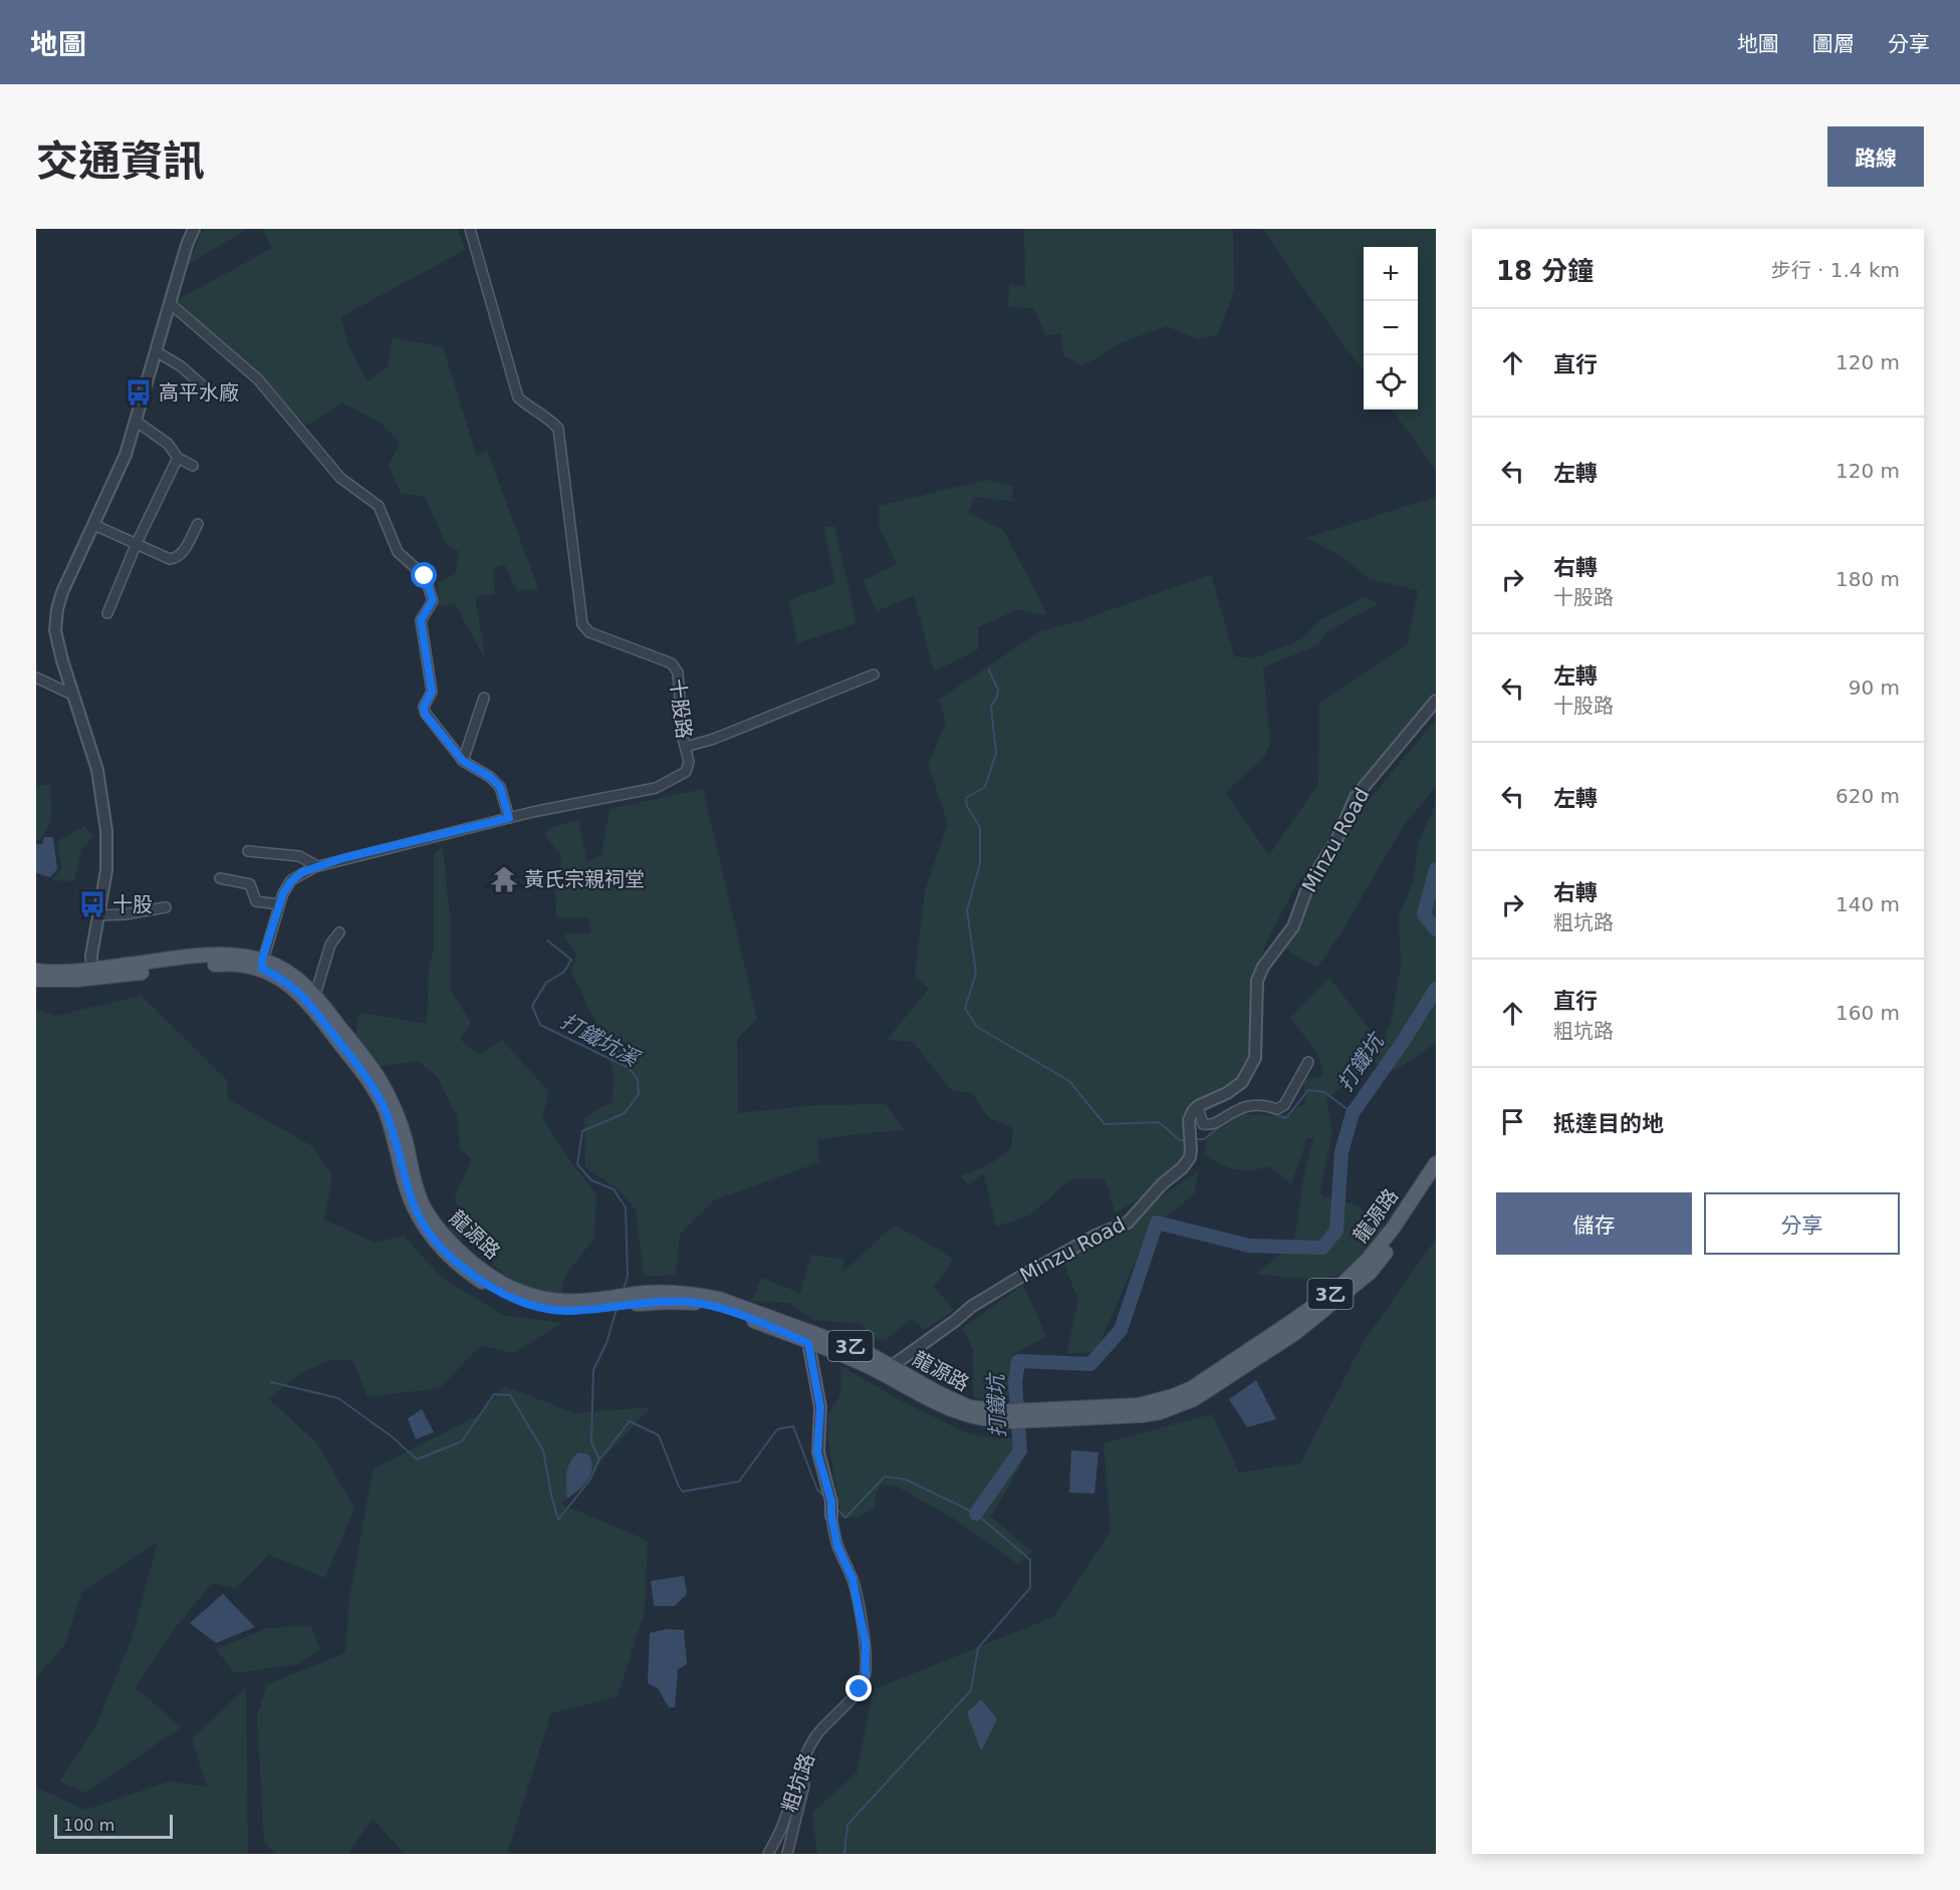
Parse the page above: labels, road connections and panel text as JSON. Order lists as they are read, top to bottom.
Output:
{
  "streets": {
    "main road": ["龍源路", "3乙"],
    "street": ["十股路", "Minzu Road", "粗坑路"]
  },
  "crossings": [
    ["十股路", "龍源路"],
    ["十股路", "3乙"],
    ["Minzu Road", "龍源路"],
    ["龍源路", "3乙"]
  ],
  "water": ["打鐵坑溪", "打鐵坑"],
  "places": {
    "bus stop": ["高平水廠", "十股"],
    "temple": ["黃氏宗親祠堂"]
  },
  "scale_bar": "100 m",
  "page": {
    "header": "地圖",
    "nav": ["地圖", "圖層", "分享"],
    "title": "交通資訊",
    "buttons": [
      "路線",
      ["儲存", "分享"]
    ],
    "heading": ["18 分鐘", "步行 · 1.4 km"],
    "map_buttons": ["+", "−"],
    "list": [
      ["直行", "120 m"],
      ["左轉", "120 m"],
      ["右轉", "十股路", "180 m"],
      ["左轉", "十股路", "90 m"],
      ["左轉", "620 m"],
      ["右轉", "粗坑路", "140 m"],
      ["直行", "粗坑路", "160 m"],
      "抵達目的地"
    ],
    "scale": "100 m"
  }
}
